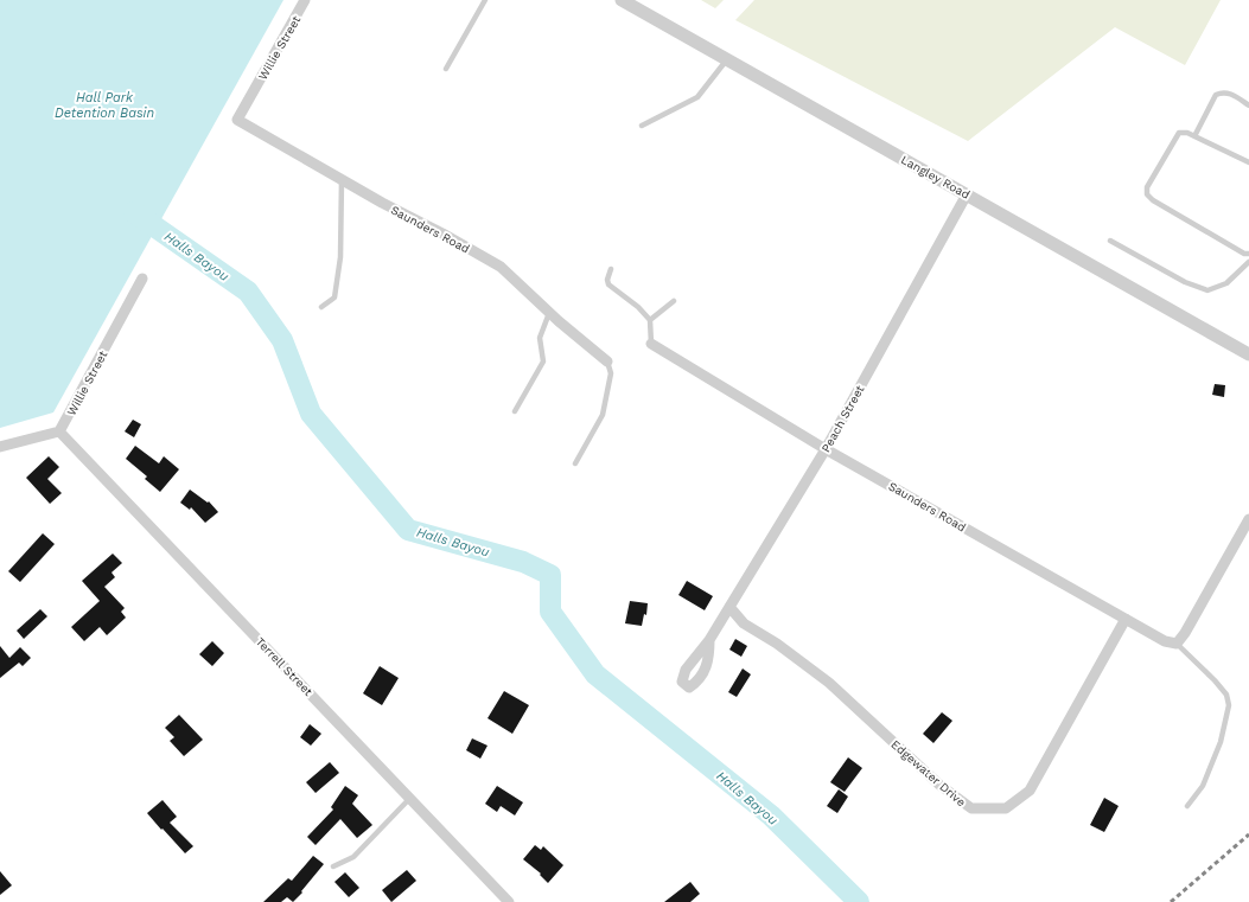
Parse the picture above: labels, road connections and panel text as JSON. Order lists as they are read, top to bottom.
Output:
{
  "streets": {
    "street": [
      "Willie Street",
      "Langley Road",
      "Saunders Road",
      "Peach Street",
      "Terrell Street",
      "Edgewater Drive"
    ]
  },
  "crossings": [
    ["Willie Street", "Saunders Road"],
    ["Willie Street", "Terrell Street"],
    ["Langley Road", "Peach Street"],
    ["Saunders Road", "Peach Street"],
    ["Saunders Road", "Edgewater Drive"],
    ["Peach Street", "Edgewater Drive"]
  ],
  "water": ["Hall Park Detention Basin", "Halls Bayou"]
}
